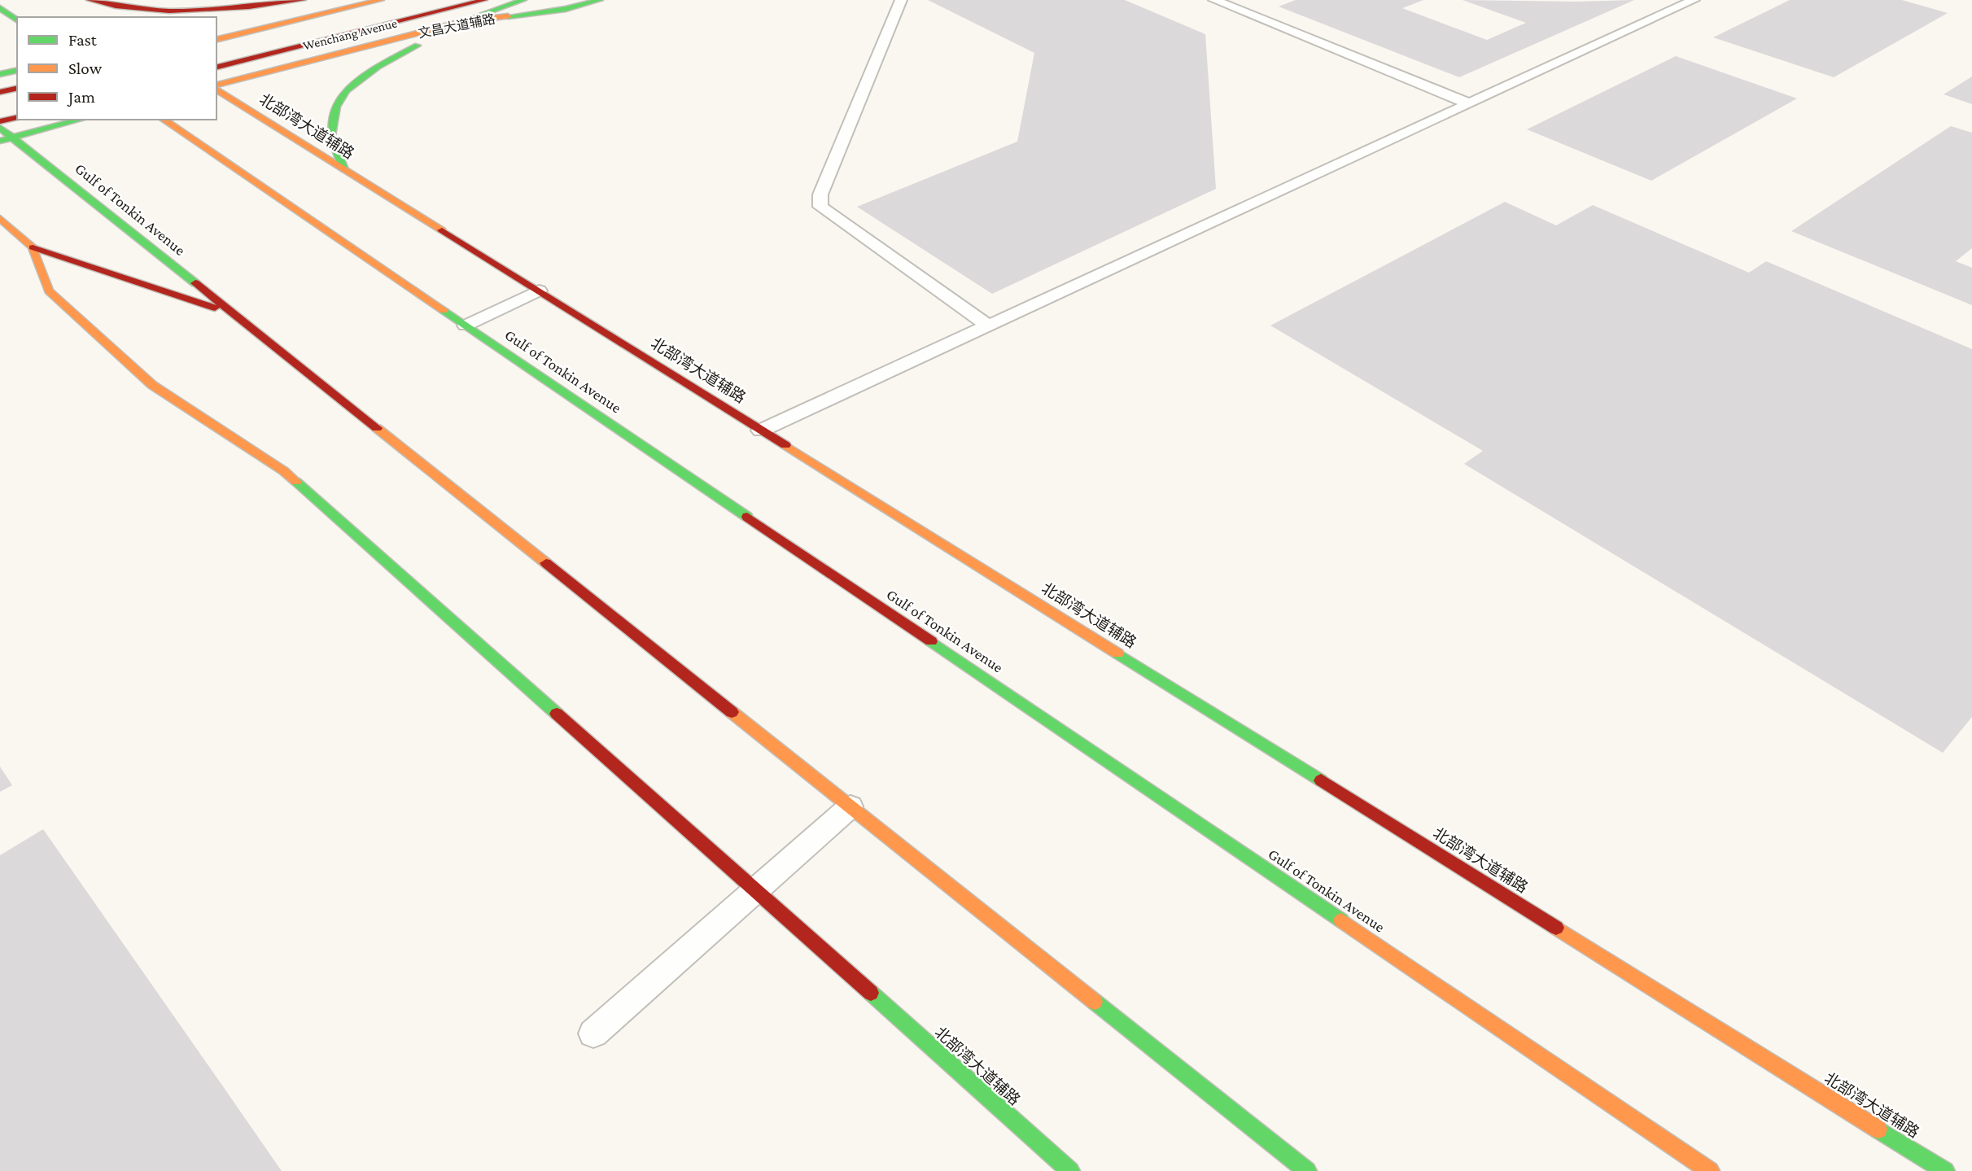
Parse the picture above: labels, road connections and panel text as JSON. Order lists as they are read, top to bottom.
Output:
{
  "streets": {
    "main road": [
      "文昌大道辅路",
      "Wenchang Avenue",
      "北部湾大道辅路",
      "Gulf of Tonkin Avenue"
    ]
  },
  "legend": ["Fast", "Slow", "Jam"]
}
